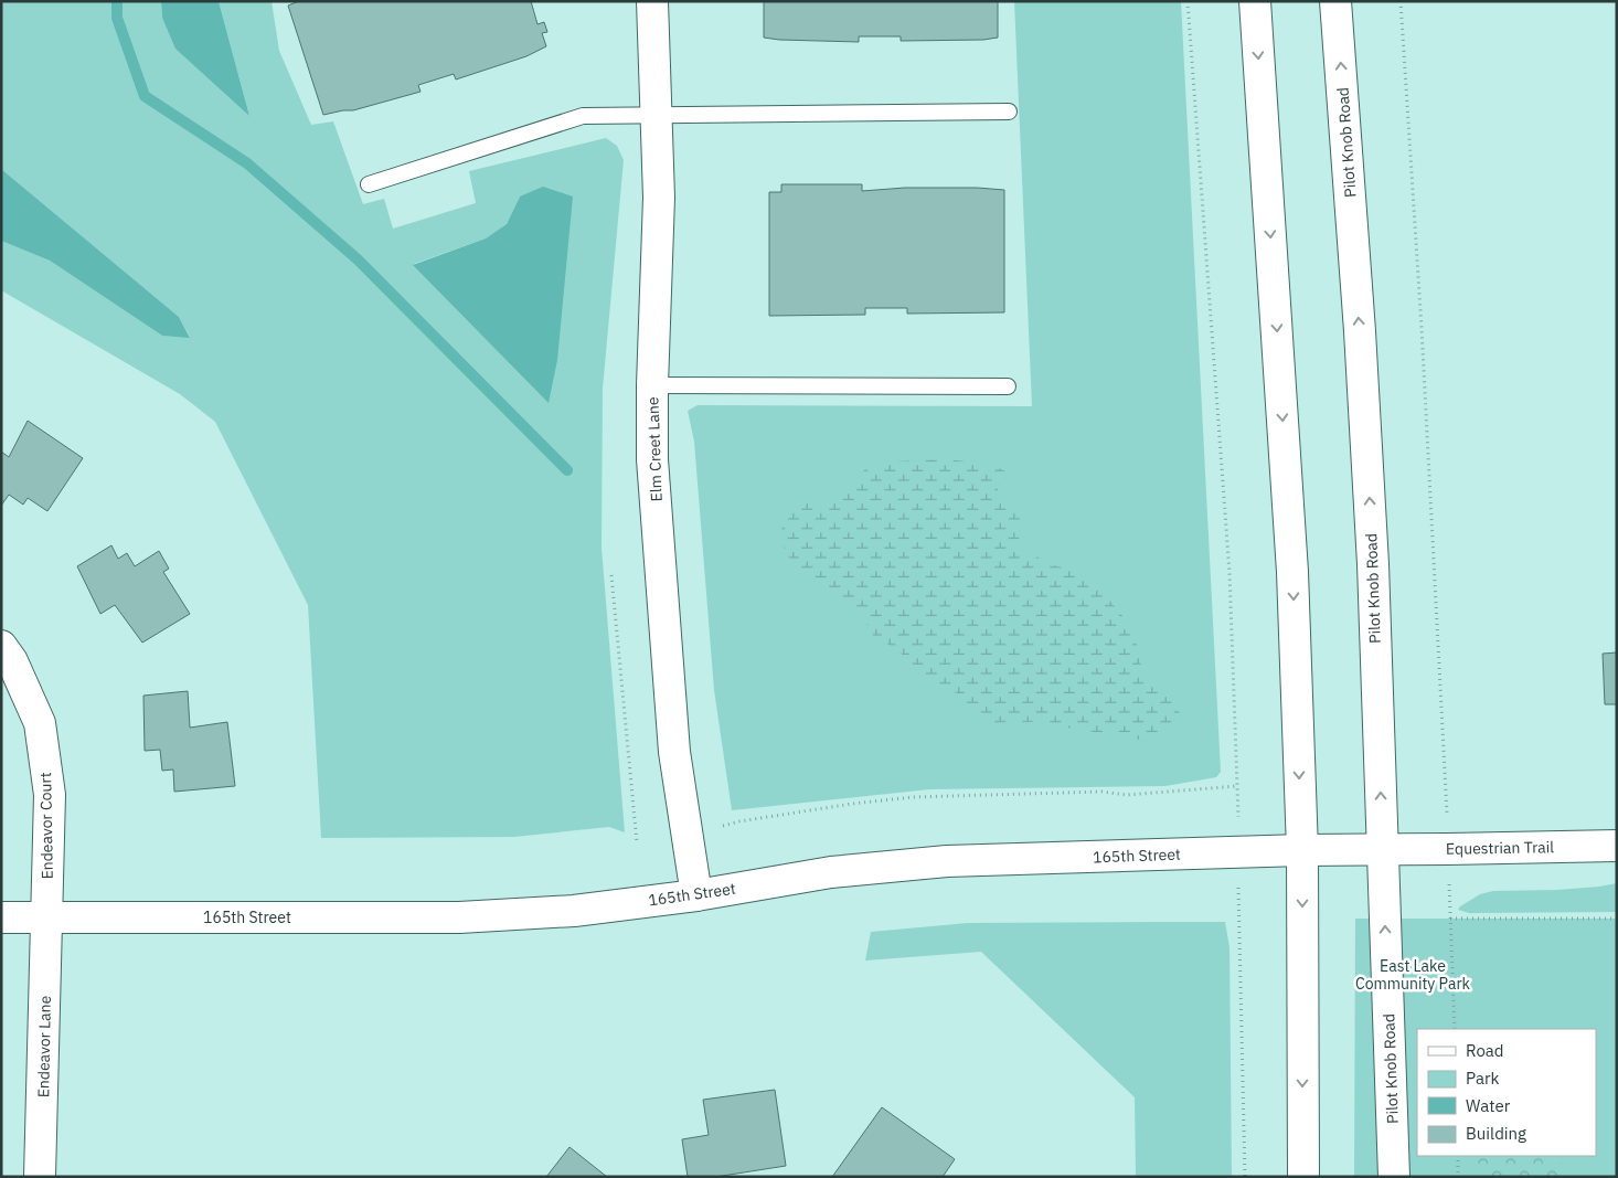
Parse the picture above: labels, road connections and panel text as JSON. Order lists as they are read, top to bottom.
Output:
{
  "streets": {
    "street": [
      "Pilot Knob Road",
      "Elm Creet Lane",
      "Endeavor Court",
      "Equestrian Trail",
      "165th Street",
      "Endeavor Lane"
    ]
  },
  "crossings": [
    ["Pilot Knob Road", "Equestrian Trail"],
    ["Pilot Knob Road", "165th Street"],
    ["Elm Creet Lane", "165th Street"],
    ["Endeavor Court", "165th Street"],
    ["Endeavor Court", "Endeavor Lane"],
    ["Equestrian Trail", "165th Street"],
    ["165th Street", "Endeavor Lane"]
  ],
  "parks": ["East Lake Community Park"],
  "legend": [
    "Road",
    "Park",
    "Water",
    "Building"
  ]
}
